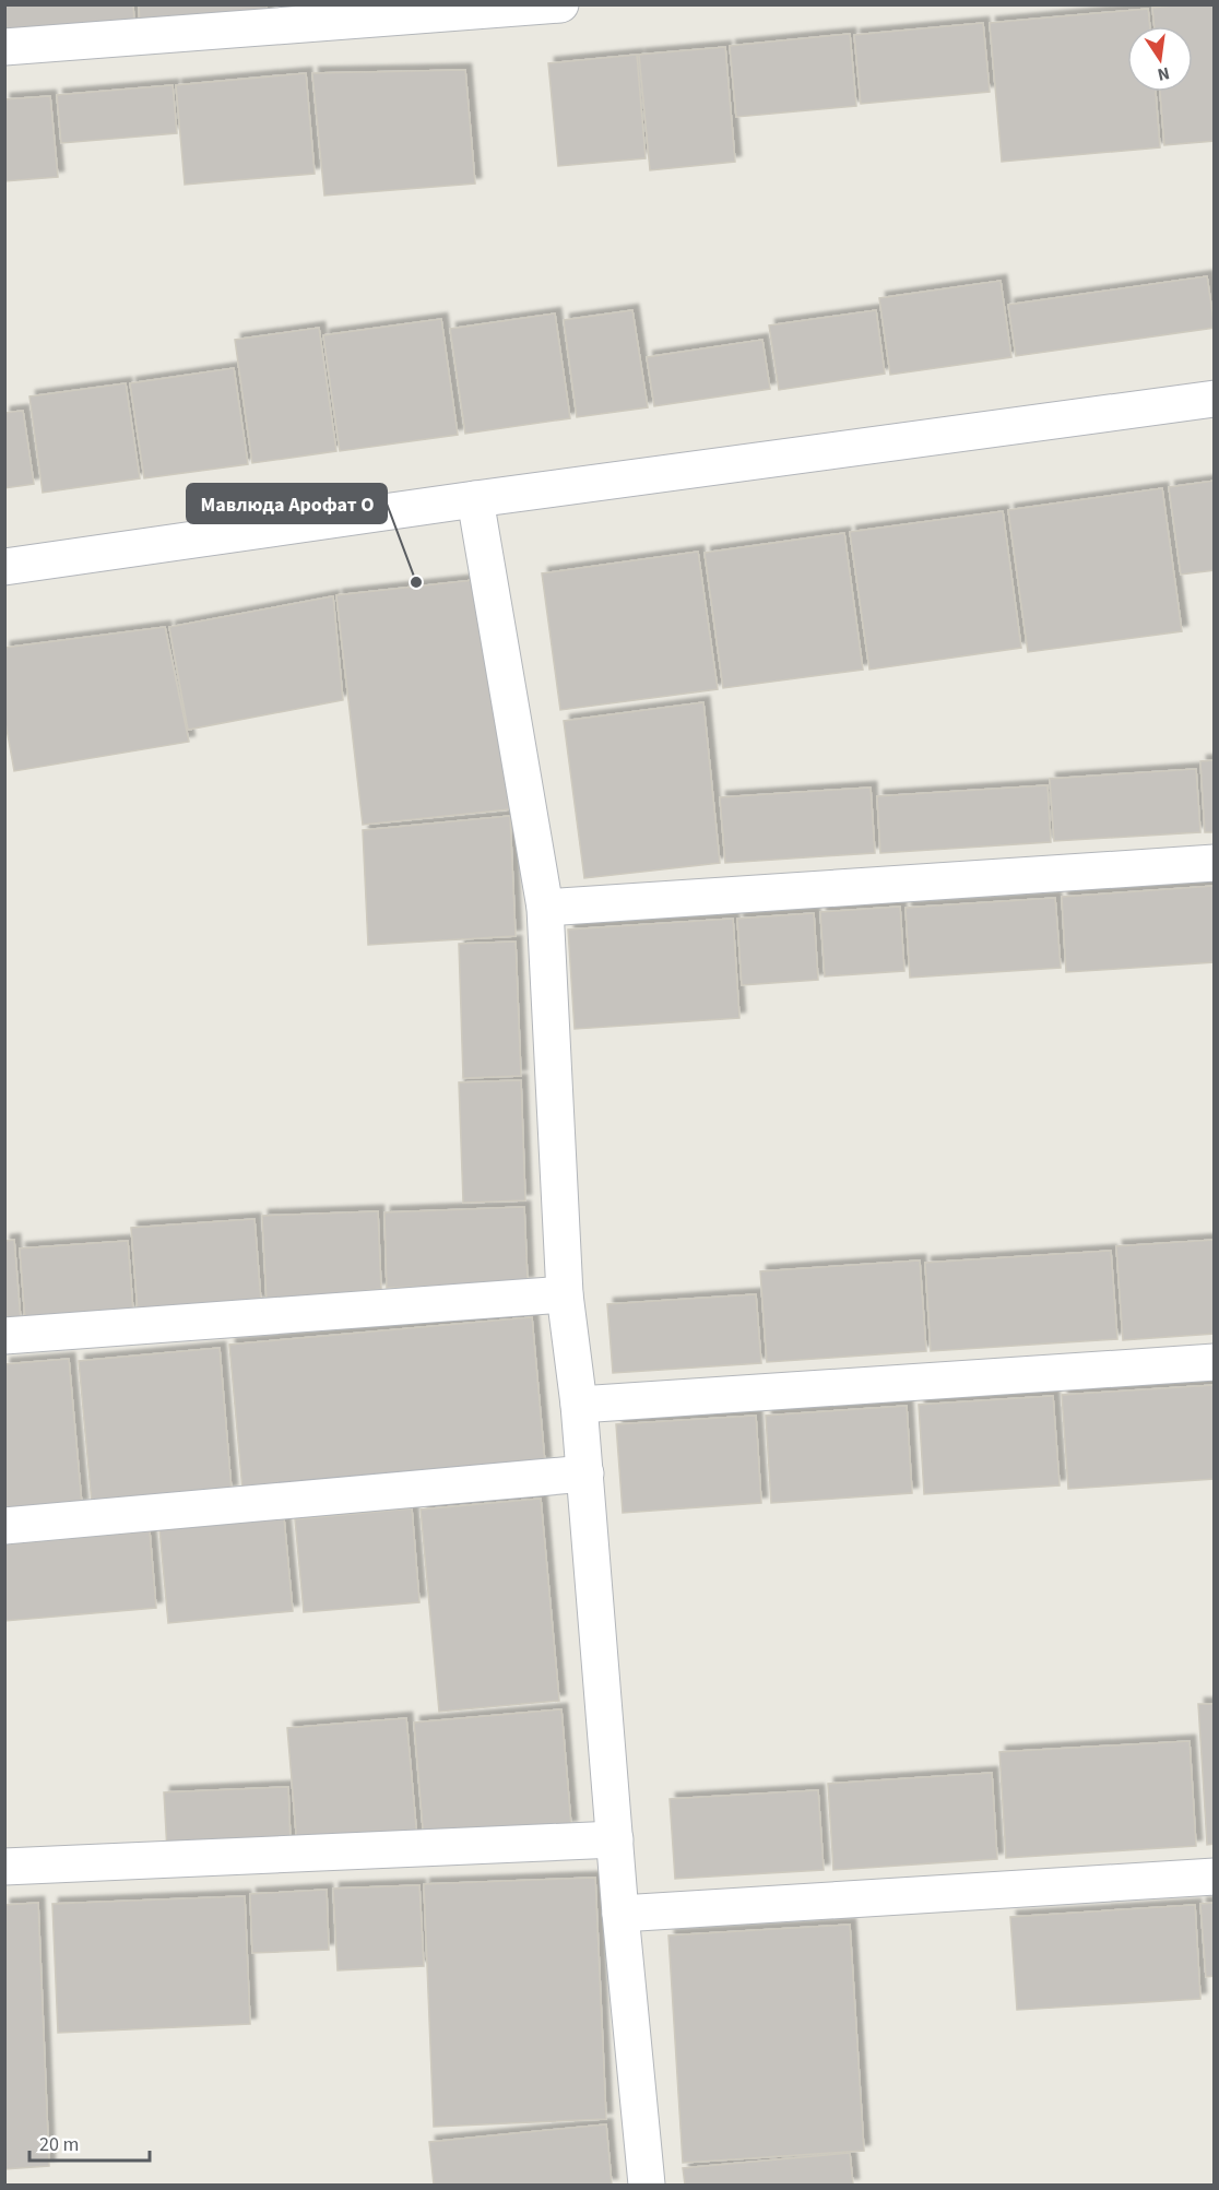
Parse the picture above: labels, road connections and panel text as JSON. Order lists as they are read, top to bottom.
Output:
{
  "places": ["Мавлюда Арофат О"],
  "scale_bar": "20 m",
  "north": "bottom"
}
